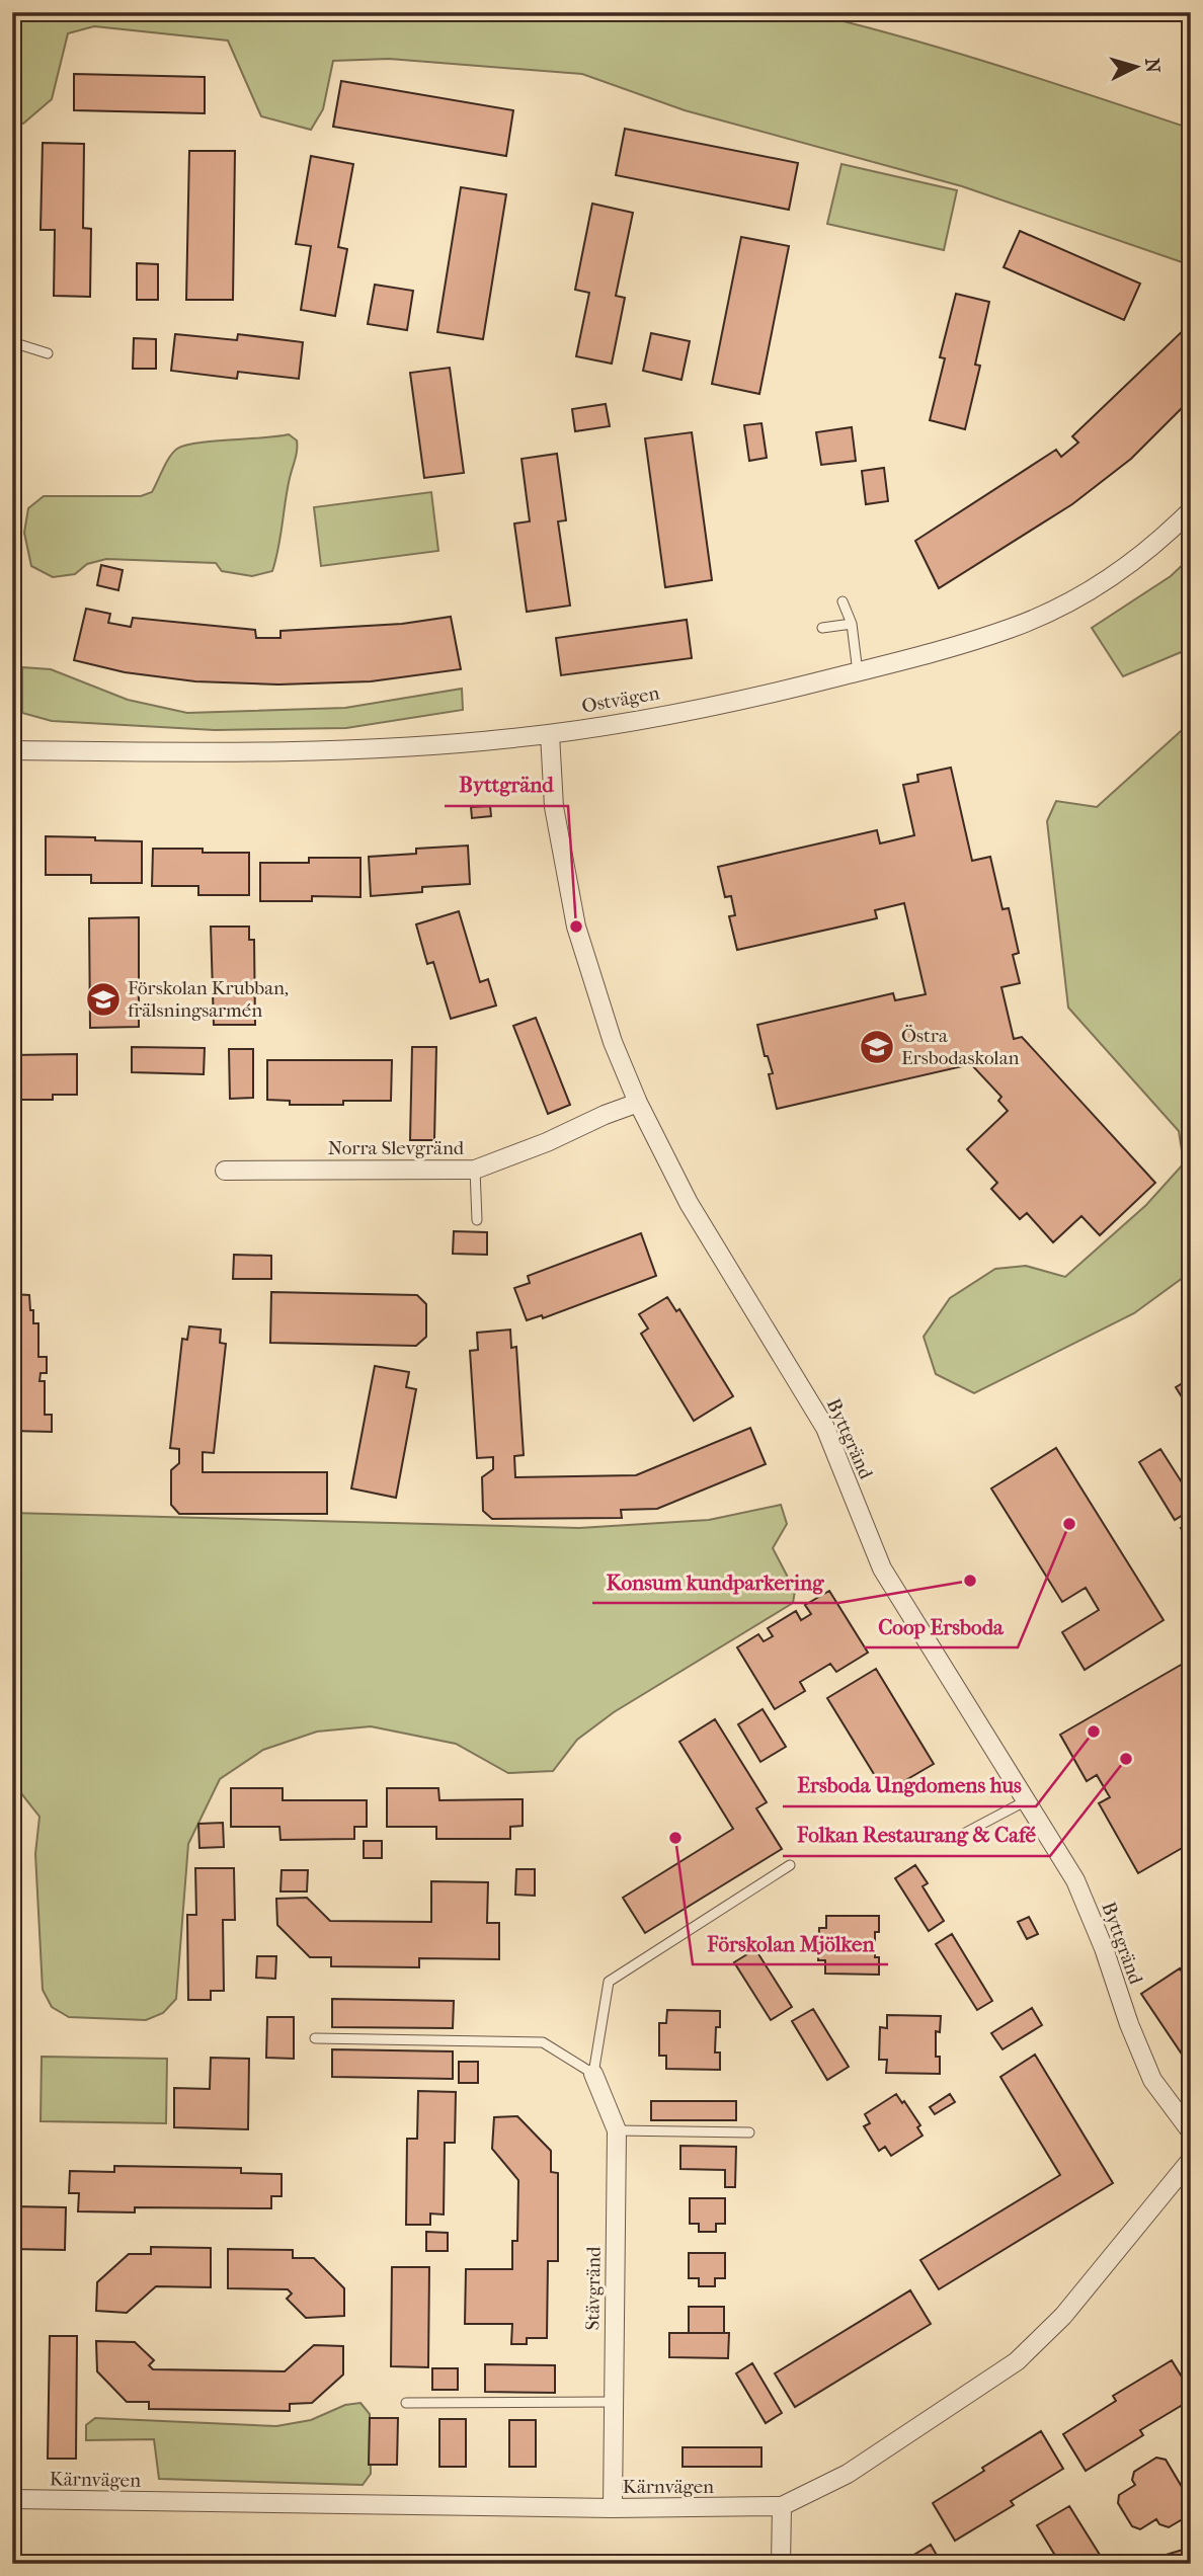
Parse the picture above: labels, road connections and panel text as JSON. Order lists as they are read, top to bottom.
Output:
{
  "streets": {
    "street": [
      "Ostvägen",
      "Norra Slevgränd",
      "Byttgränd",
      "Stävgränd",
      "Kärnvägen"
    ]
  },
  "crossings": [
    ["Ostvägen", "Byttgränd"],
    ["Norra Slevgränd", "Byttgränd"],
    ["Stävgränd", "Kärnvägen"]
  ],
  "places": {
    "other": [
      "Byttgränd",
      "Coop Ersboda",
      "Konsum kundparkering",
      "Ersboda Ungdomens hus",
      "Folkan Restaurang & Café",
      "Förskolan Mjölken"
    ],
    "school or university": ["Förskolan Krubban, frälsningsarmén", "Östra Ersbodaskolan"]
  },
  "north": "right"
}
